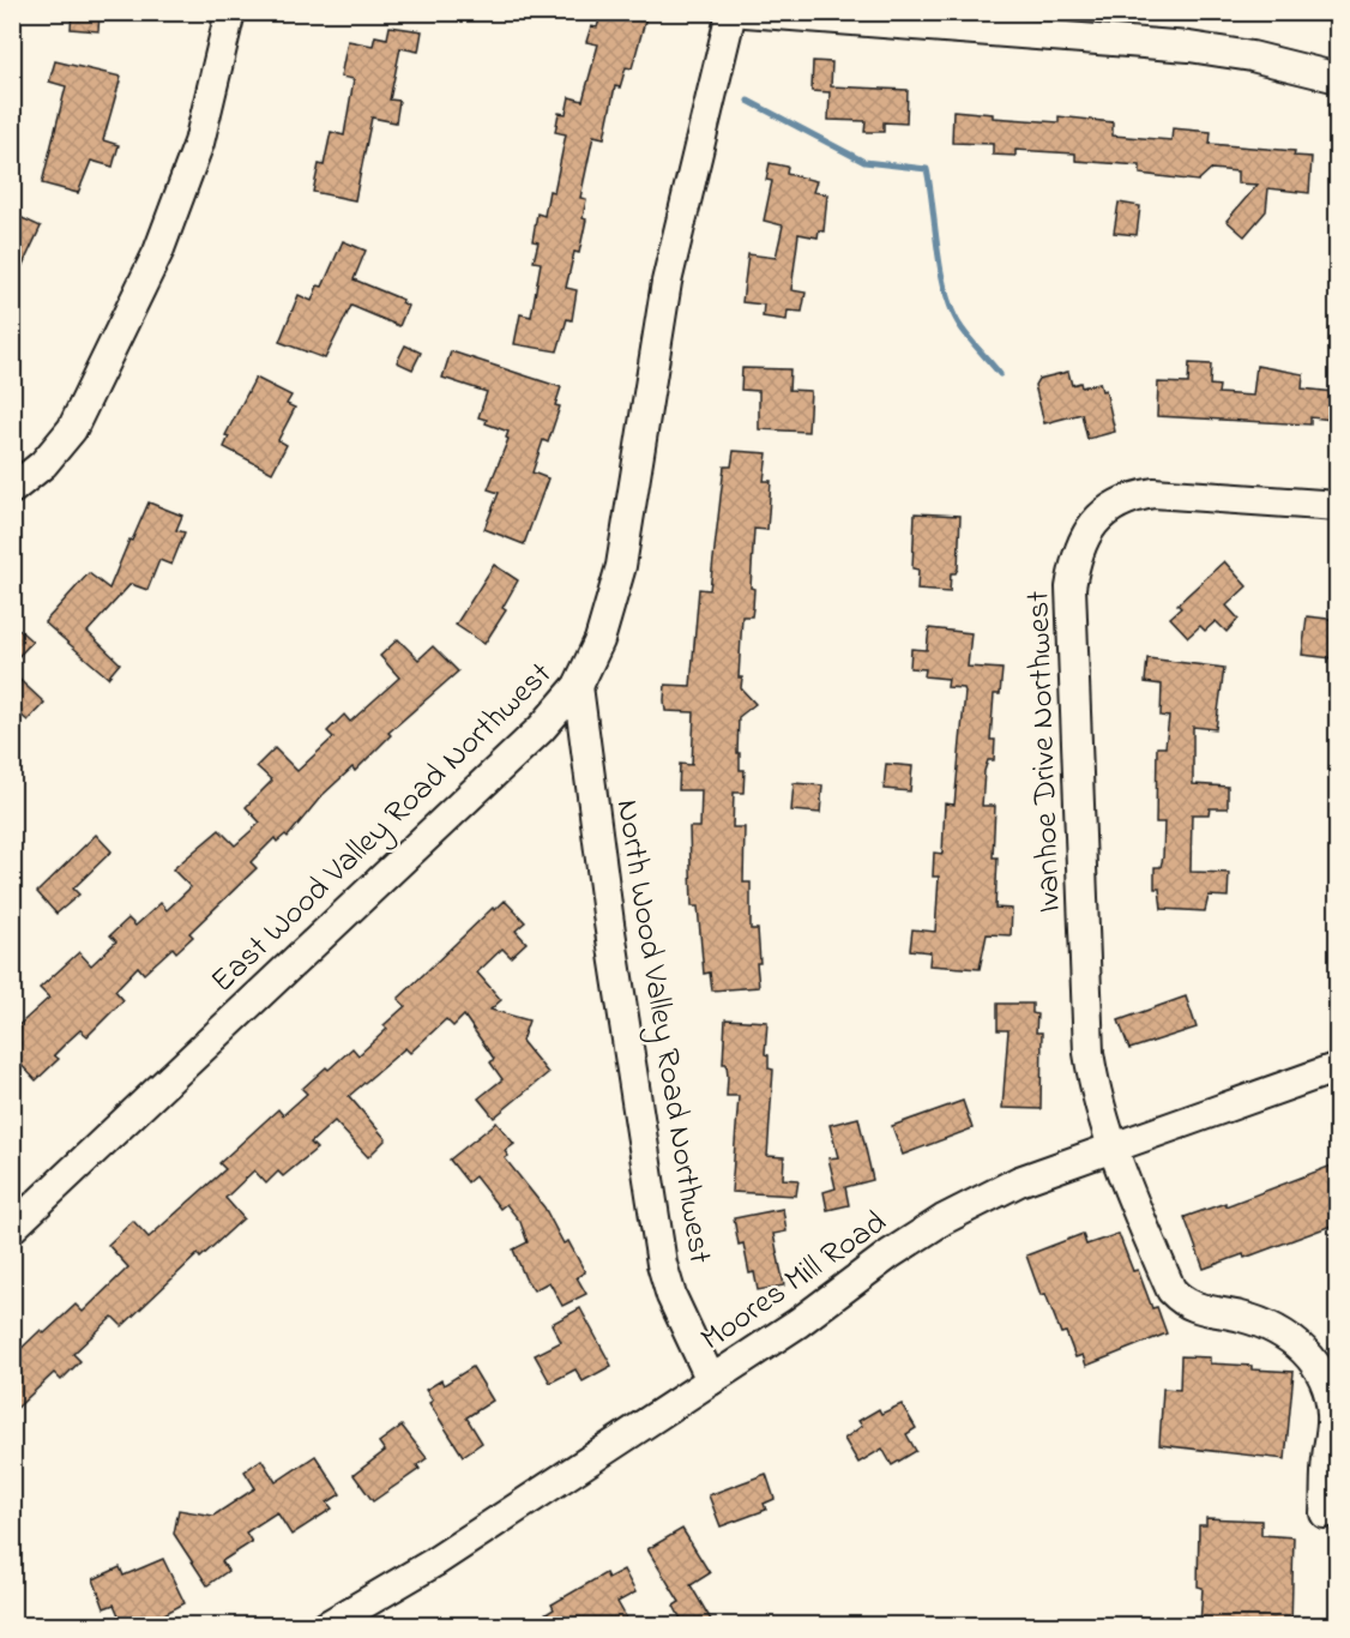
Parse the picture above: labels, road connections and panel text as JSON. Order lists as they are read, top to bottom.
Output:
{
  "streets": {
    "street": [
      "Ivanhoe Drive Northwest",
      "East Wood Valley Road Northwest",
      "North Wood Valley Road Northwest",
      "Moores Mill Road"
    ]
  },
  "crossings": [
    ["Ivanhoe Drive Northwest", "Moores Mill Road"],
    ["East Wood Valley Road Northwest", "North Wood Valley Road Northwest"],
    ["North Wood Valley Road Northwest", "Moores Mill Road"]
  ]
}
